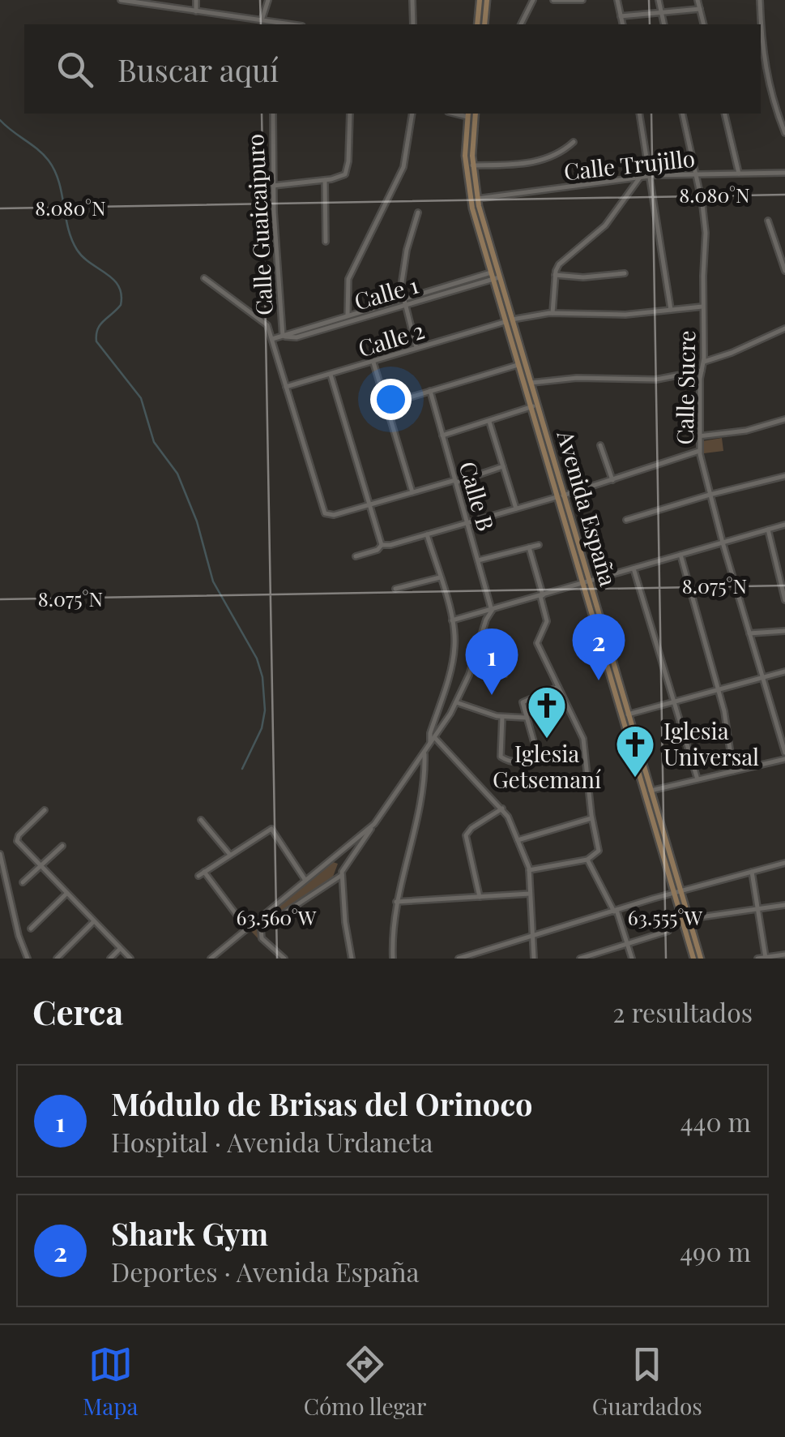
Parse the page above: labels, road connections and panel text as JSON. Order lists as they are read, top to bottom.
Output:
{
  "streets": {
    "main road": ["Avenida España"],
    "street": [
      "Calle Trujillo",
      "Calle Guaicaipuro",
      "Calle 1",
      "Calle 2",
      "Calle Sucre",
      "Calle B"
    ]
  },
  "crossings": [
    ["Calle Trujillo", "Calle Sucre"],
    ["Calle Trujillo", "Avenida España"],
    ["Calle Guaicaipuro", "Calle 1"],
    ["Calle 1", "Avenida España"],
    ["Calle 2", "Calle Sucre"],
    ["Calle 2", "Avenida España"]
  ],
  "places": {
    "church": ["Iglesia Getsemaní", "Iglesia Universal"]
  },
  "page": {
    "search": "Buscar aquí",
    "pins": ["2", "1"],
    "heading": ["Cerca", "2 resultados"],
    "list": [
      {
        "mark": "1",
        "name": "Módulo de Brisas del Orinoco",
        "note": "Hospital · Avenida Urdaneta",
        "value": "440 m"
      },
      {
        "mark": "2",
        "name": "Shark Gym",
        "note": "Deportes · Avenida España",
        "value": "490 m"
      }
    ],
    "nav": ["Mapa", "Cómo llegar", "Guardados"]
  },
  "coordinates": [
    "8.080°N",
    "8.075°N",
    "63.560°W",
    "63.555°W"
  ]
}
